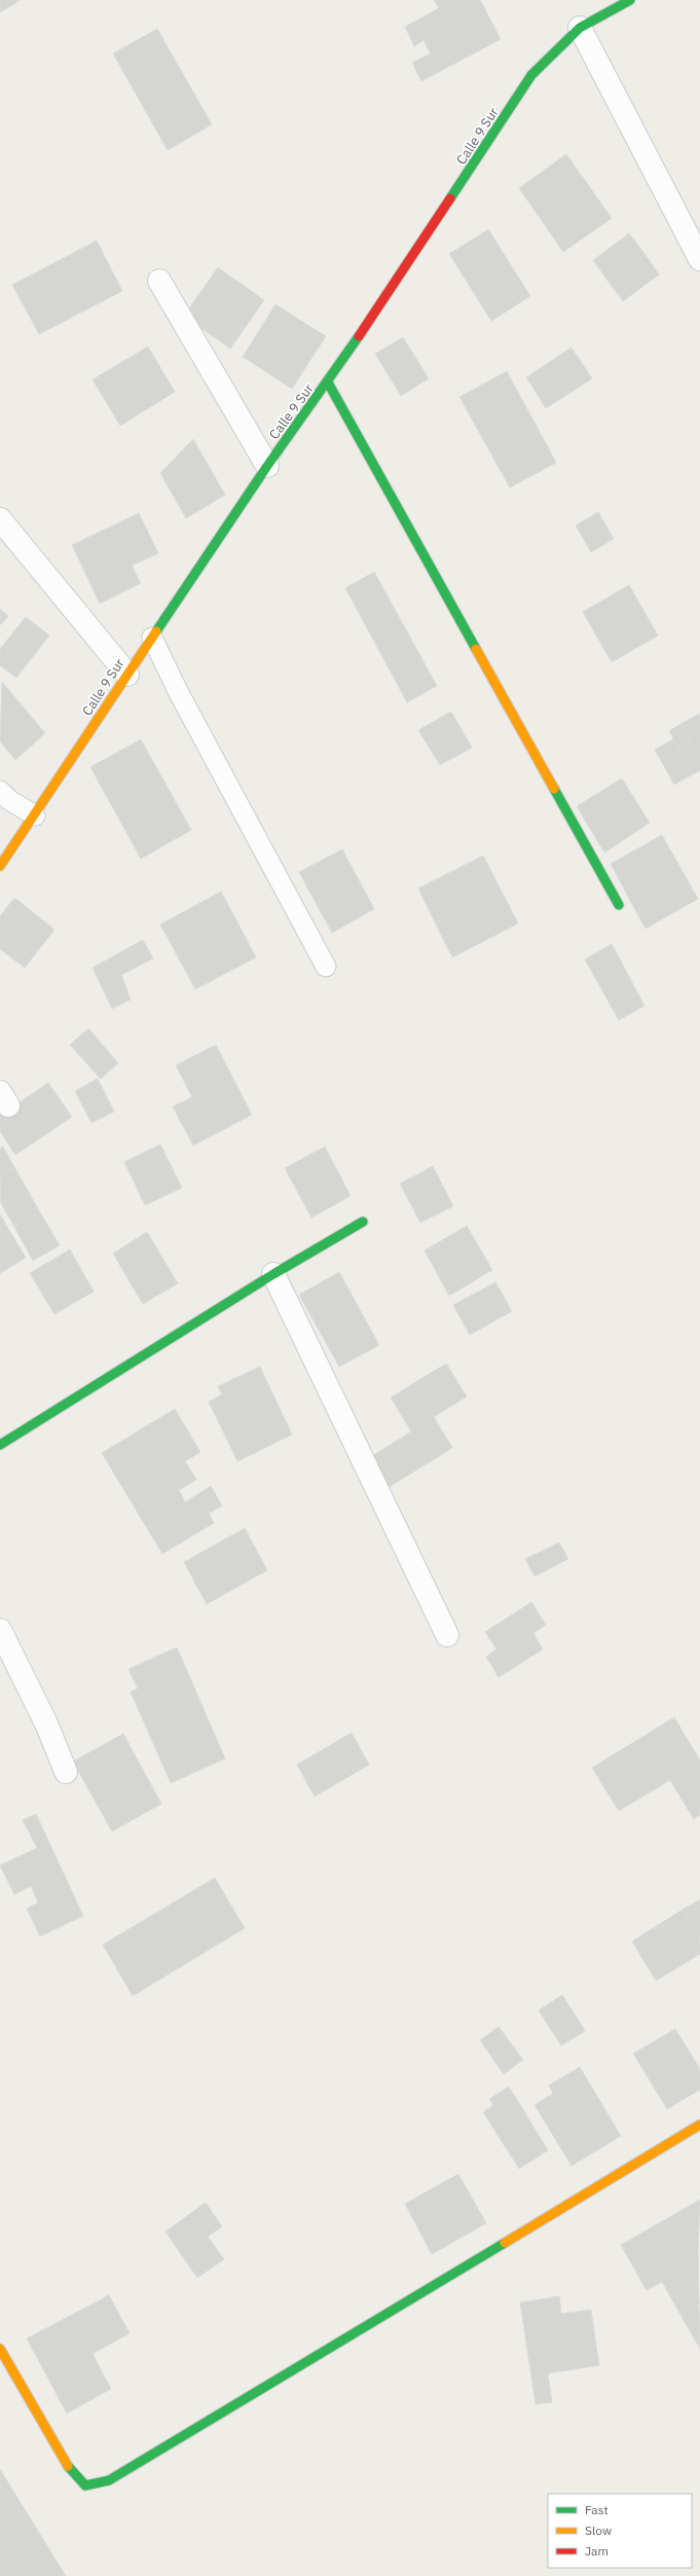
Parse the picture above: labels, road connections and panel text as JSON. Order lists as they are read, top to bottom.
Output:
{
  "streets": {
    "street": ["Calle 9 Sur"]
  },
  "legend": ["Fast", "Slow", "Jam"]
}
